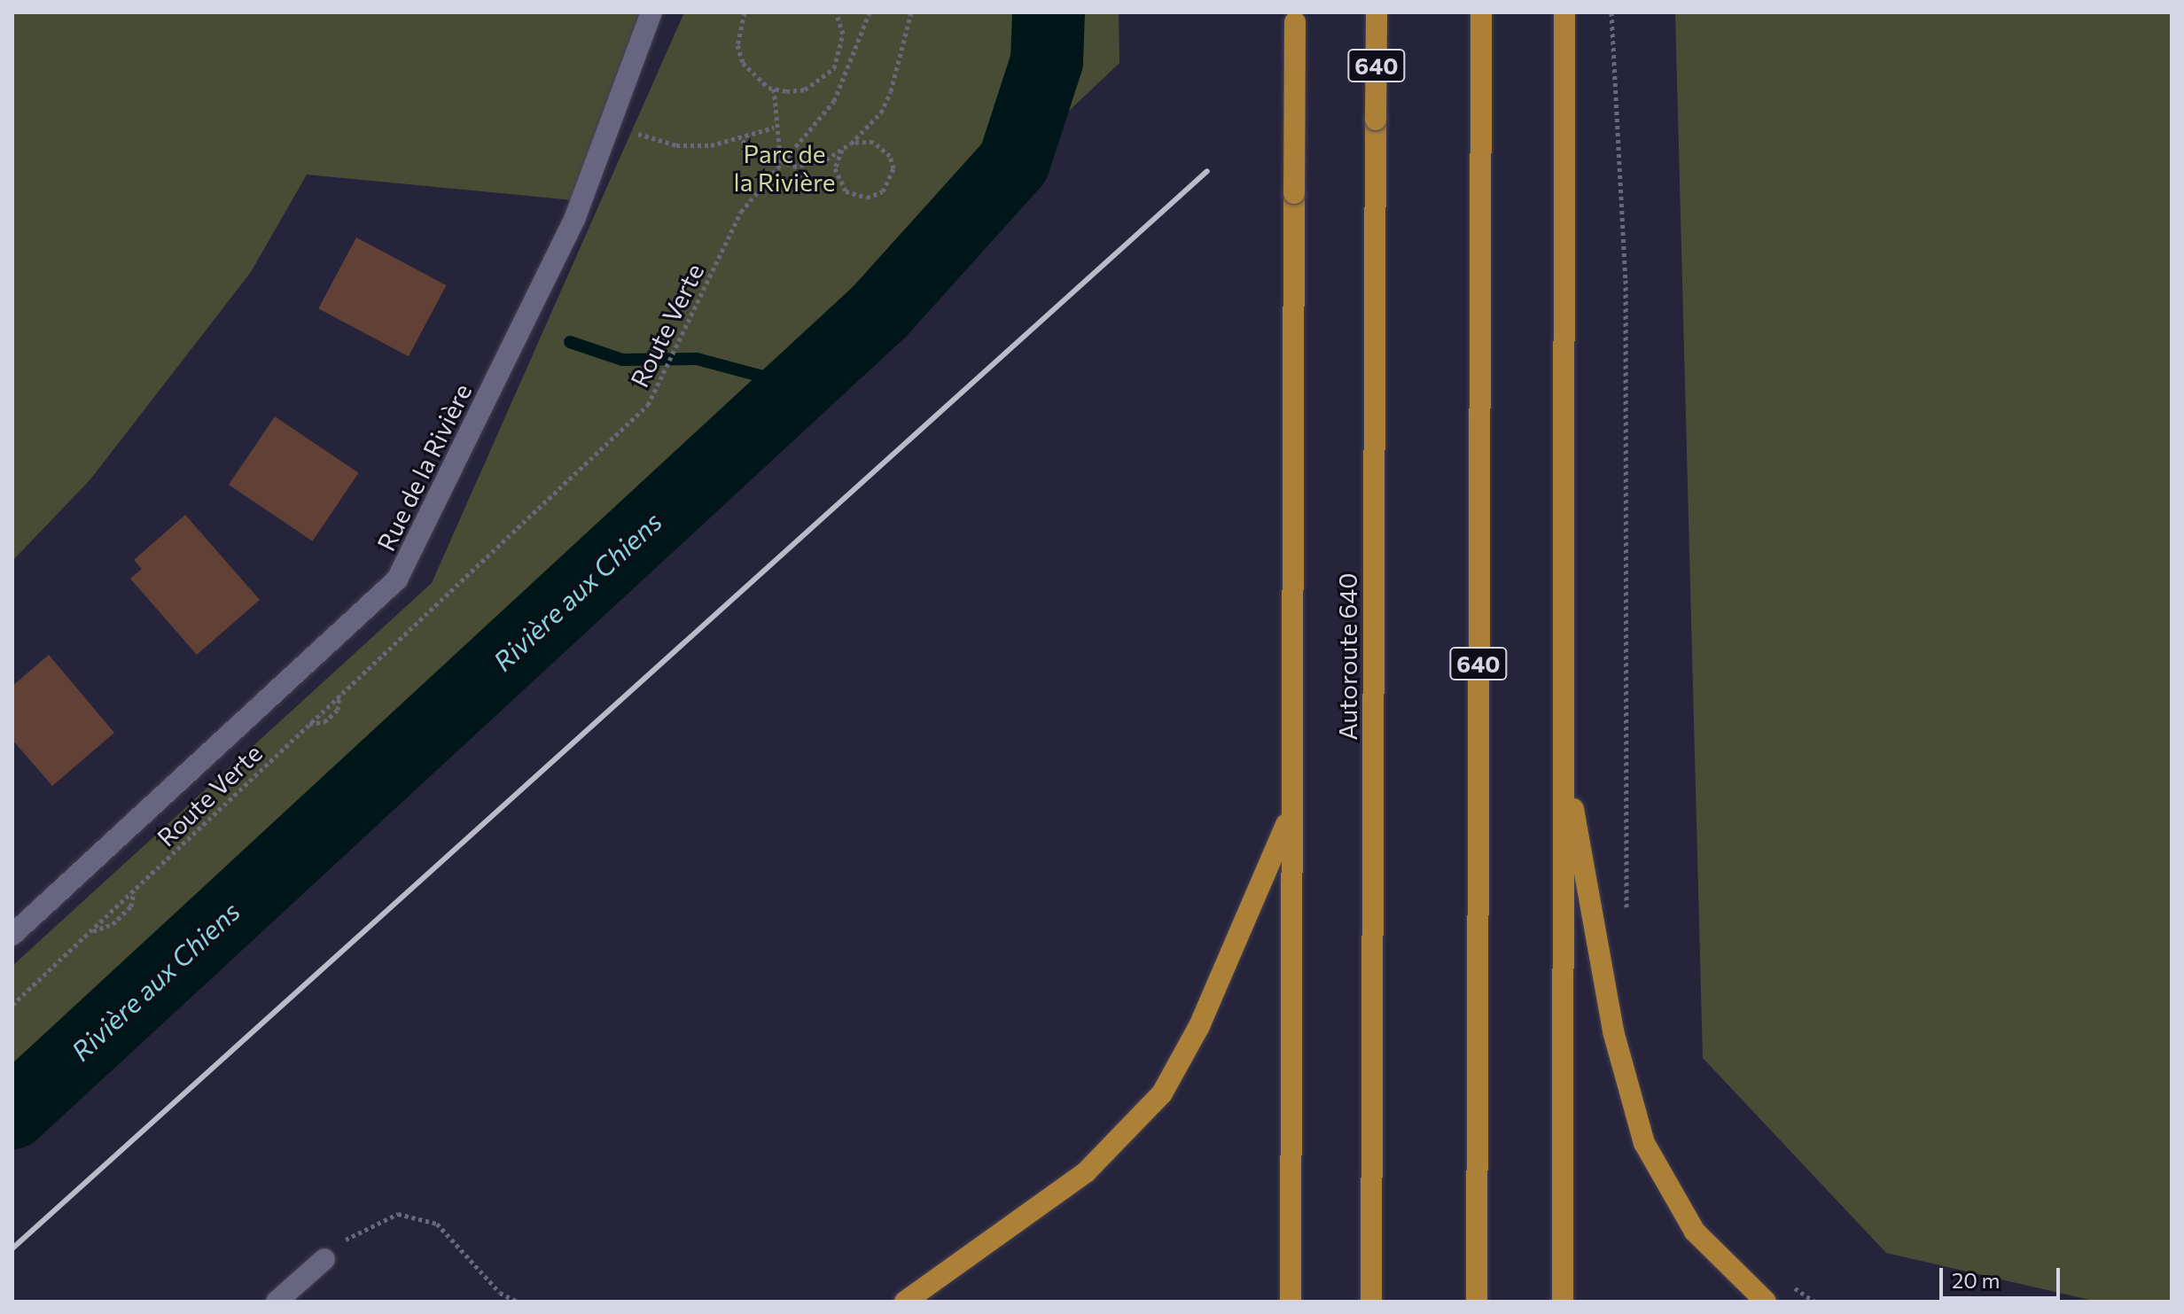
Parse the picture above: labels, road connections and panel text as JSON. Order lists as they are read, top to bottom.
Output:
{
  "streets": {
    "highway": ["640", "Autoroute 640"],
    "street": ["Rue de la Rivière"],
    "path": ["Route Verte"]
  },
  "water": ["Rivière aux Chiens"],
  "parks": ["Parc de la Rivière"],
  "scale_bar": "20 m"
}
